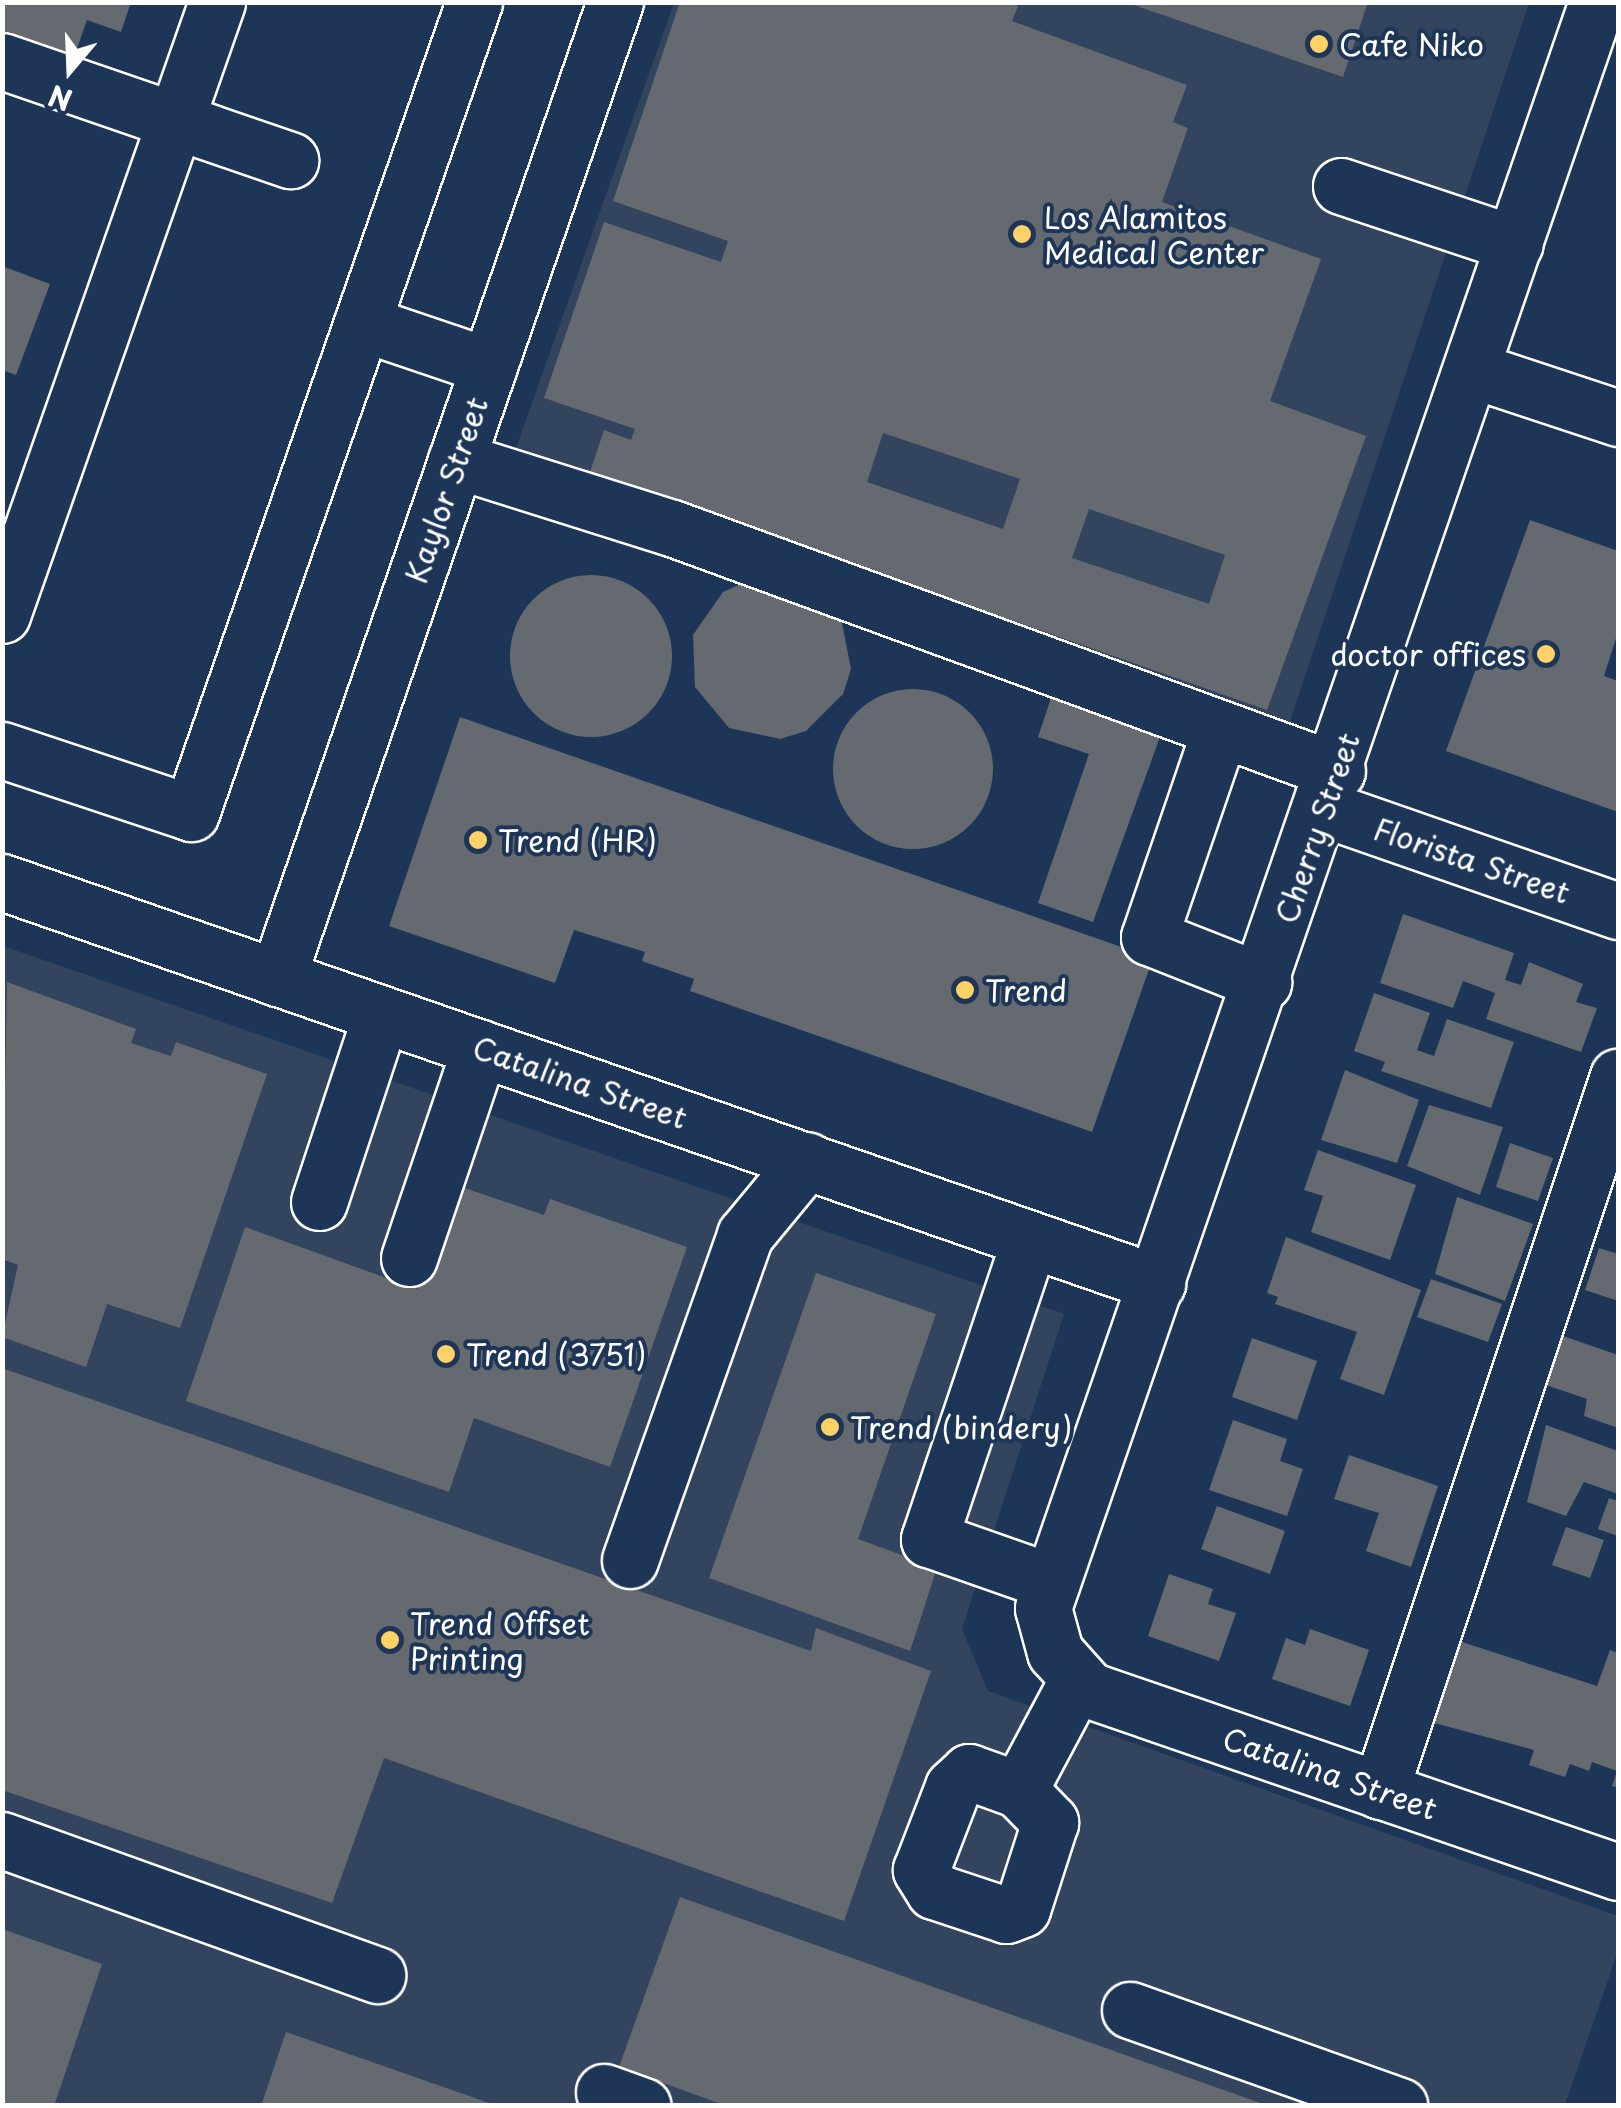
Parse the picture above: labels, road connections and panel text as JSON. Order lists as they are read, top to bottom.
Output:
{
  "streets": {
    "street": [
      "Kaylor Street",
      "Cherry Street",
      "Florista Street",
      "Catalina Street"
    ]
  },
  "crossings": [
    ["Kaylor Street", "Florista Street"],
    ["Kaylor Street", "Catalina Street"],
    ["Cherry Street", "Florista Street"],
    ["Cherry Street", "Catalina Street"]
  ],
  "places": [
    "Cafe Niko",
    "Los Alamitos Medical Center",
    "doctor offices",
    "Trend (HR)",
    "Trend",
    "Trend (3751)",
    "Trend (bindery)",
    "Trend Offset Printing"
  ],
  "north": "bottom"
}
